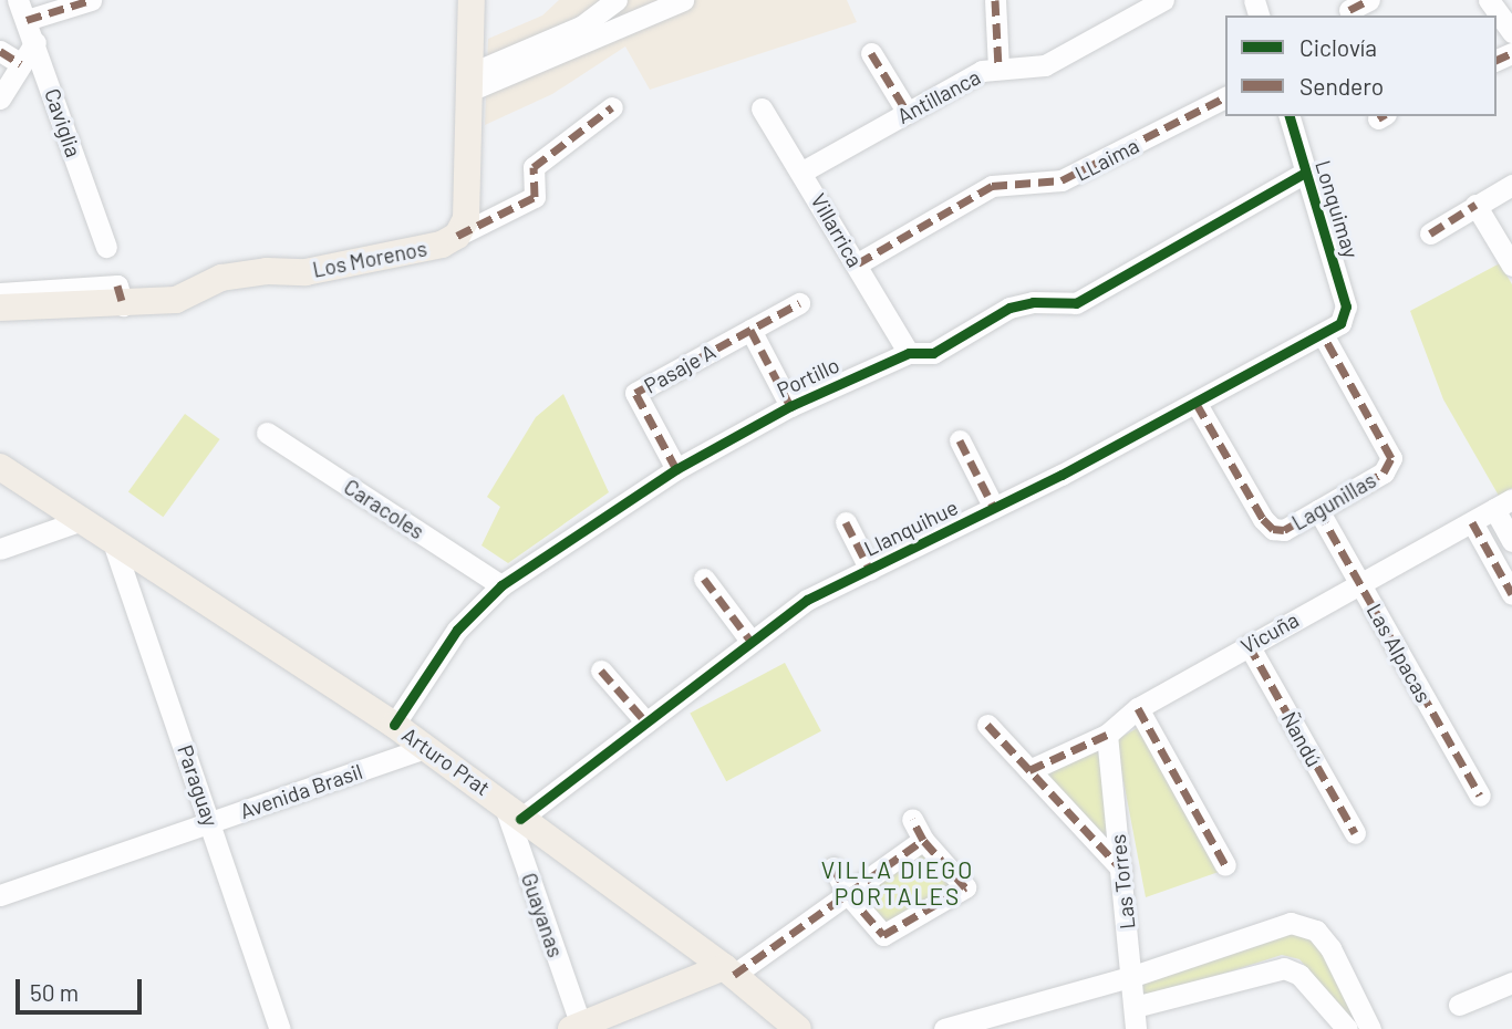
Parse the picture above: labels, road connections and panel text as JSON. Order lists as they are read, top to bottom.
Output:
{
  "streets": {
    "main road": ["Los Morenos", "Arturo Prat"],
    "street": [
      "Antillanca",
      "Caviglia",
      "LLaima",
      "Lonquimay",
      "Villarrica",
      "Pasaje A",
      "Portillo",
      "Lagunillas",
      "Caracoles",
      "Llanquihue",
      "Vicuña",
      "Las Alpacas",
      "Ñandú",
      "Paraguay",
      "Avenida Brasil",
      "Las Torres",
      "Guayanas"
    ]
  },
  "crossings": [
    ["Antillanca", "Villarrica"],
    ["LLaima", "Villarrica"],
    ["Lonquimay", "Portillo"],
    ["Lonquimay", "Llanquihue"],
    ["Villarrica", "Portillo"],
    ["Pasaje A", "Portillo"],
    ["Portillo", "Caracoles"],
    ["Portillo", "Arturo Prat"],
    ["Lagunillas", "Llanquihue"],
    ["Lagunillas", "Las Alpacas"],
    ["Llanquihue", "Arturo Prat"],
    ["Llanquihue", "Guayanas"],
    ["Vicuña", "Las Alpacas"],
    ["Vicuña", "Ñandú"],
    ["Vicuña", "Las Torres"],
    ["Arturo Prat", "Paraguay"],
    ["Arturo Prat", "Avenida Brasil"],
    ["Arturo Prat", "Guayanas"],
    ["Paraguay", "Avenida Brasil"]
  ],
  "districts": ["VILLA DIEGO PORTALES"],
  "legend": ["Ciclovía", "Sendero"],
  "scale_bar": "50 m"
}
